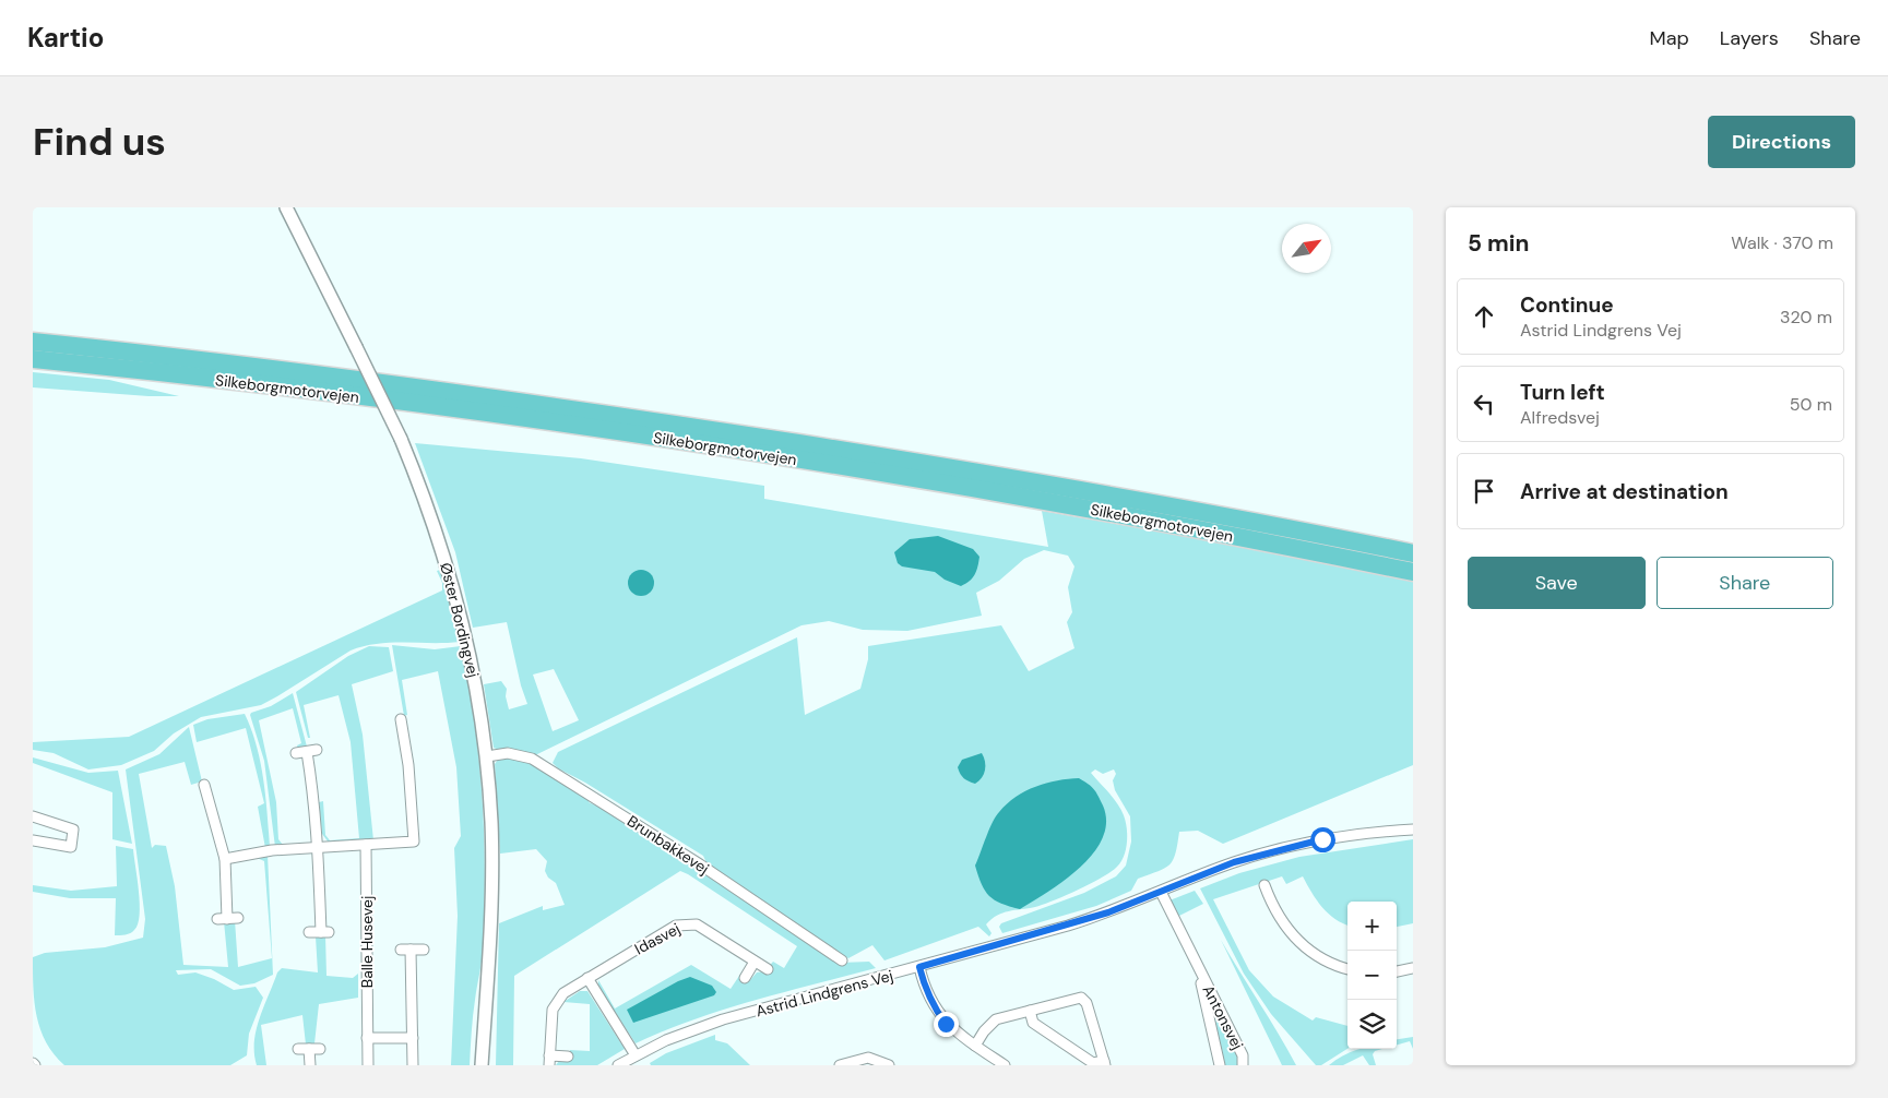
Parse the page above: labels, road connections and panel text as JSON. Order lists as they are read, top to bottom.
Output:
{
  "streets": {
    "highway": ["Silkeborgmotorvejen"],
    "street": [
      "Øster Bordingvej",
      "Brunbakkevej",
      "Idasvej",
      "Balle Husevej",
      "Astrid Lindgrens Vej",
      "Antonsvej"
    ]
  },
  "crossings": [
    ["Øster Bordingvej", "Brunbakkevej"],
    ["Astrid Lindgrens Vej", "Antonsvej"]
  ],
  "north": "top right",
  "page": {
    "header": "Kartio",
    "nav": ["Map", "Layers", "Share"],
    "buttons": [
      "Directions",
      ["Save", "Share"]
    ],
    "title": "Find us",
    "heading": ["5 min", "Walk · 370 m"],
    "list": [
      ["Continue", "Astrid Lindgrens Vej", "320 m"],
      ["Turn left", "Alfredsvej", "50 m"],
      "Arrive at destination"
    ],
    "map_buttons": ["+", "−"]
  }
}
